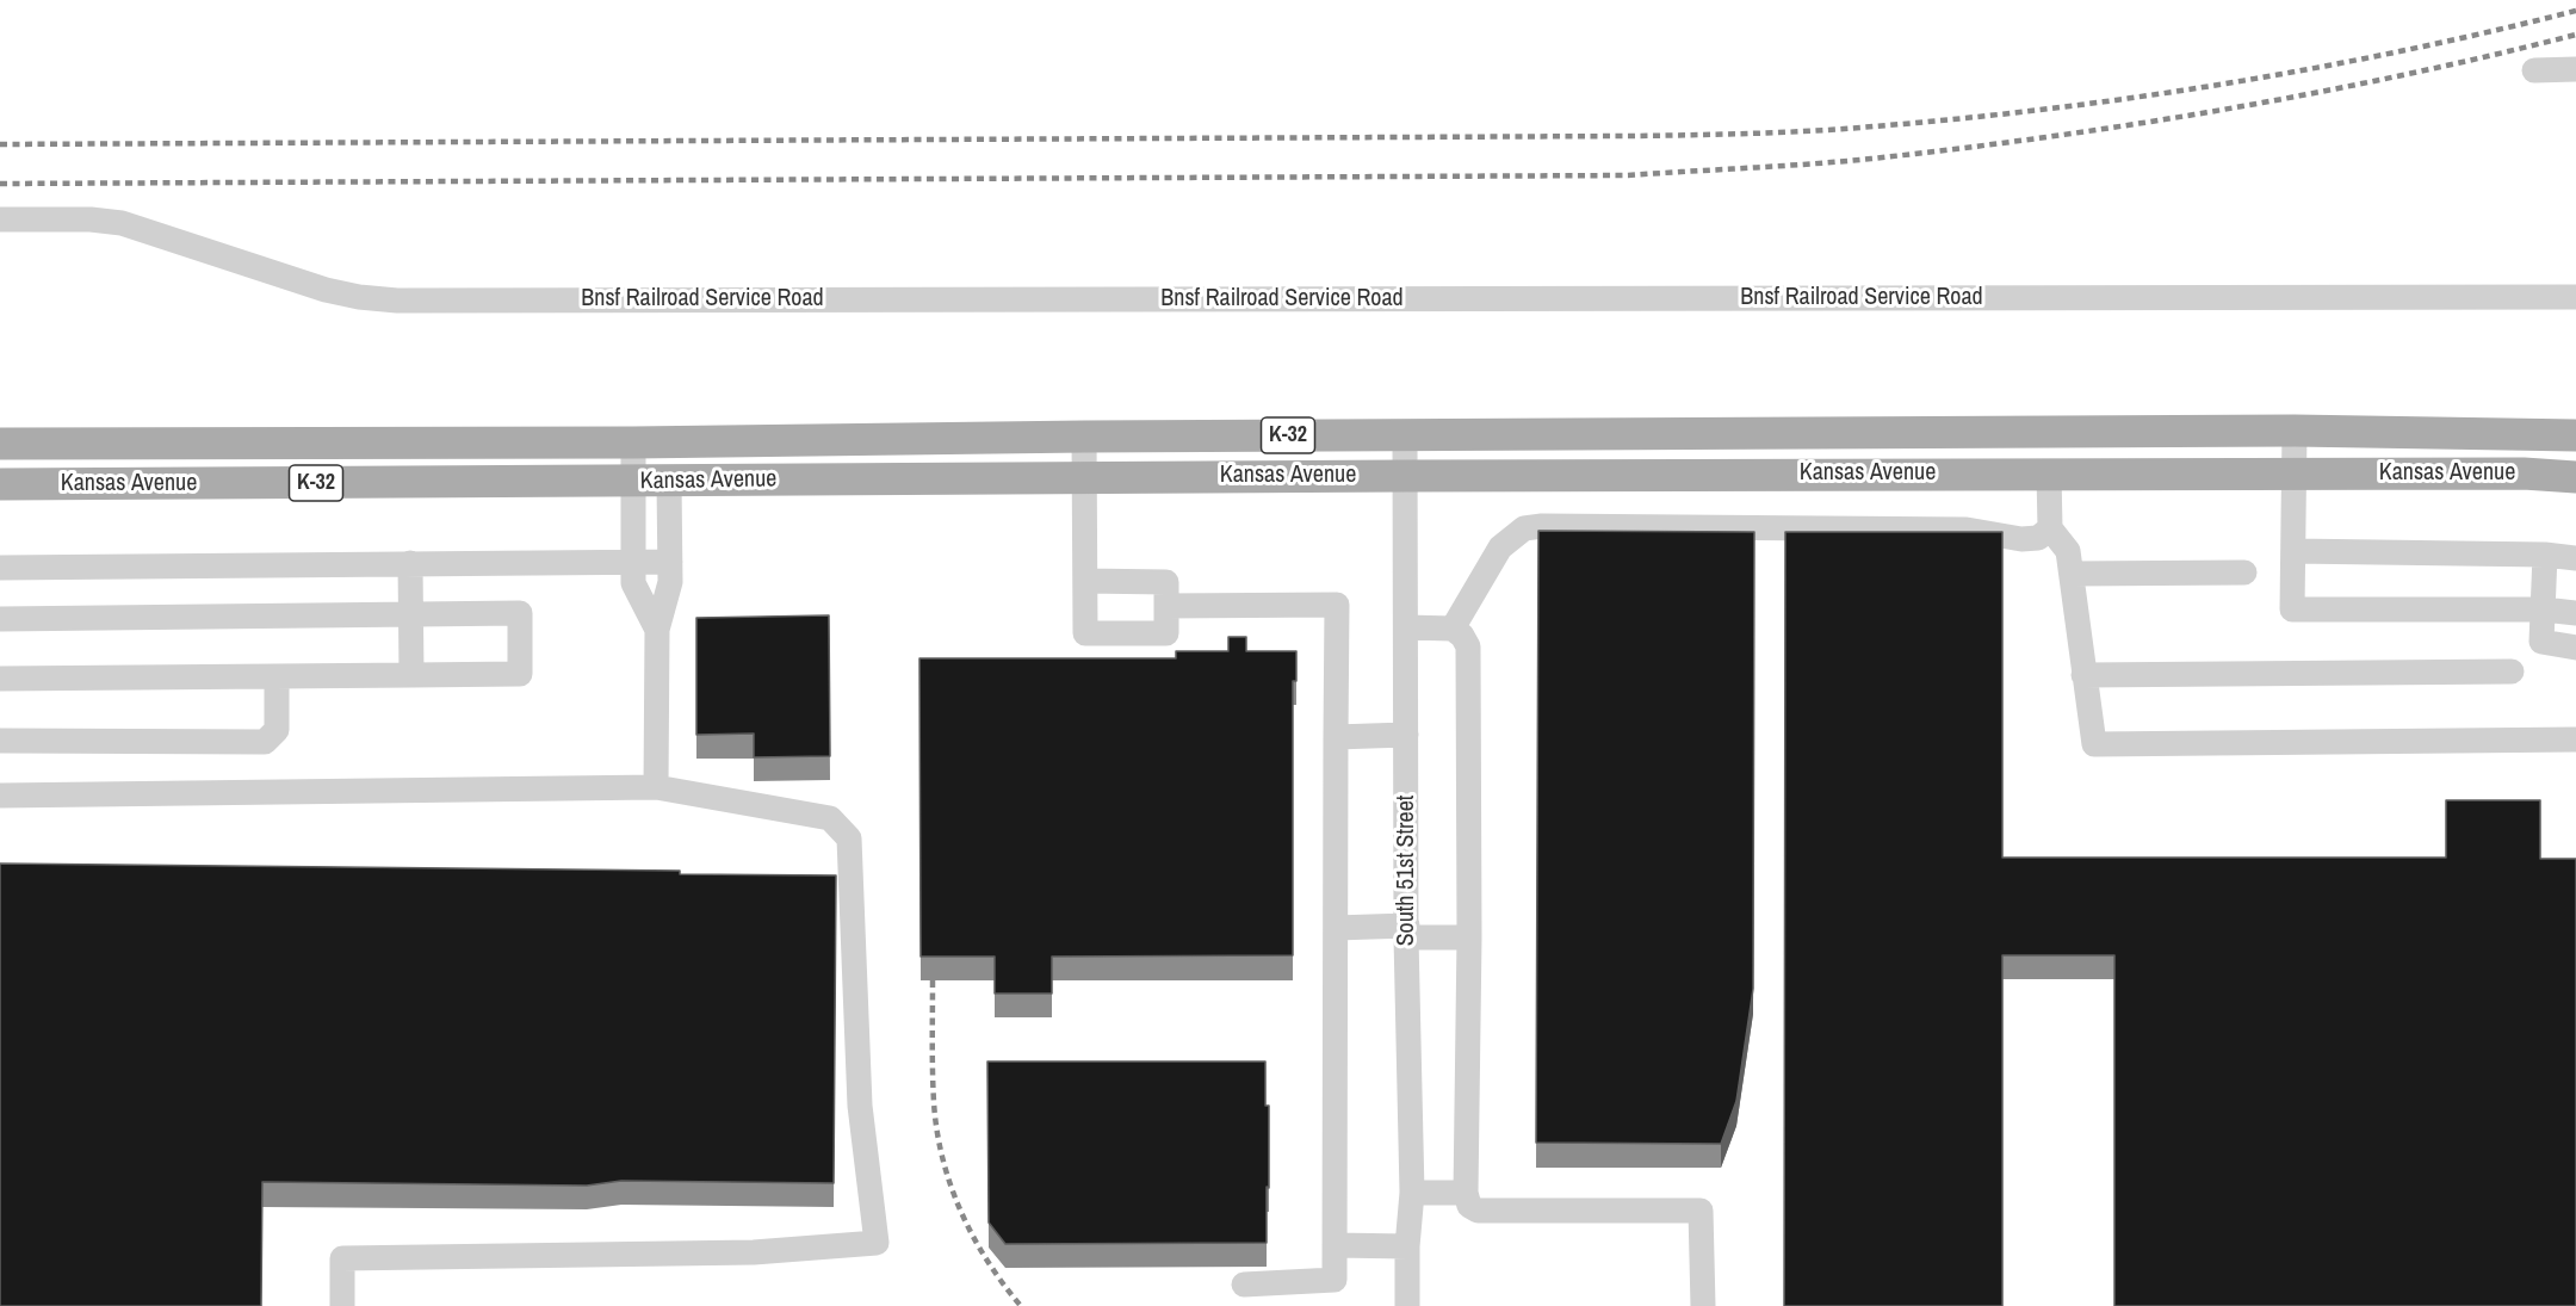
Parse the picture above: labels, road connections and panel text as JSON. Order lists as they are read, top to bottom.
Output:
{
  "streets": {
    "main road": ["K-32", "Kansas Avenue"],
    "street": ["Bnsf Railroad Service Road", "South 51st Street"]
  },
  "crossings": [
    ["Kansas Avenue", "South 51st Street"]
  ]
}
